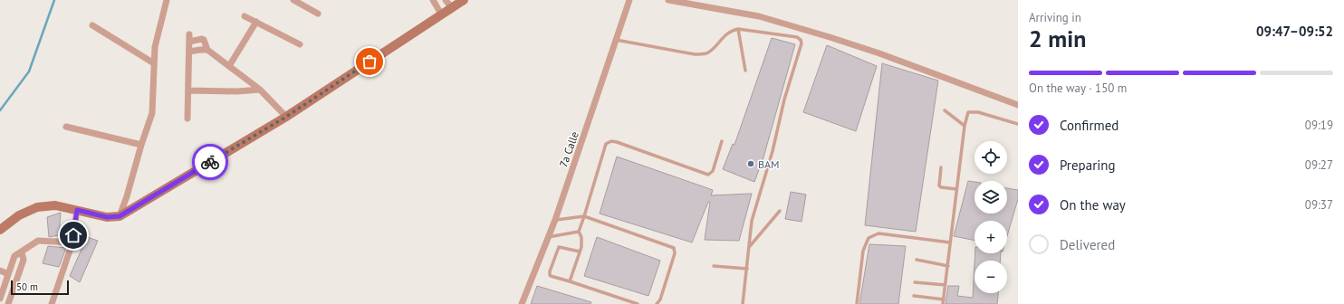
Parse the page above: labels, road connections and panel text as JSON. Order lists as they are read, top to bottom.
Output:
{
  "streets": {
    "street": ["7a Calle"]
  },
  "places": ["BAM"],
  "scale_bar": "50 m",
  "page": {
    "heading": ["2 min", "Arriving in", "09:47–09:52"],
    "bar": "On the way · 150 m",
    "list": [
      ["Confirmed", "09:19"],
      ["Preparing", "09:27"],
      ["On the way", "09:37"],
      "Delivered"
    ],
    "map_buttons": ["+", "−"],
    "scale": "50 m"
  }
}
